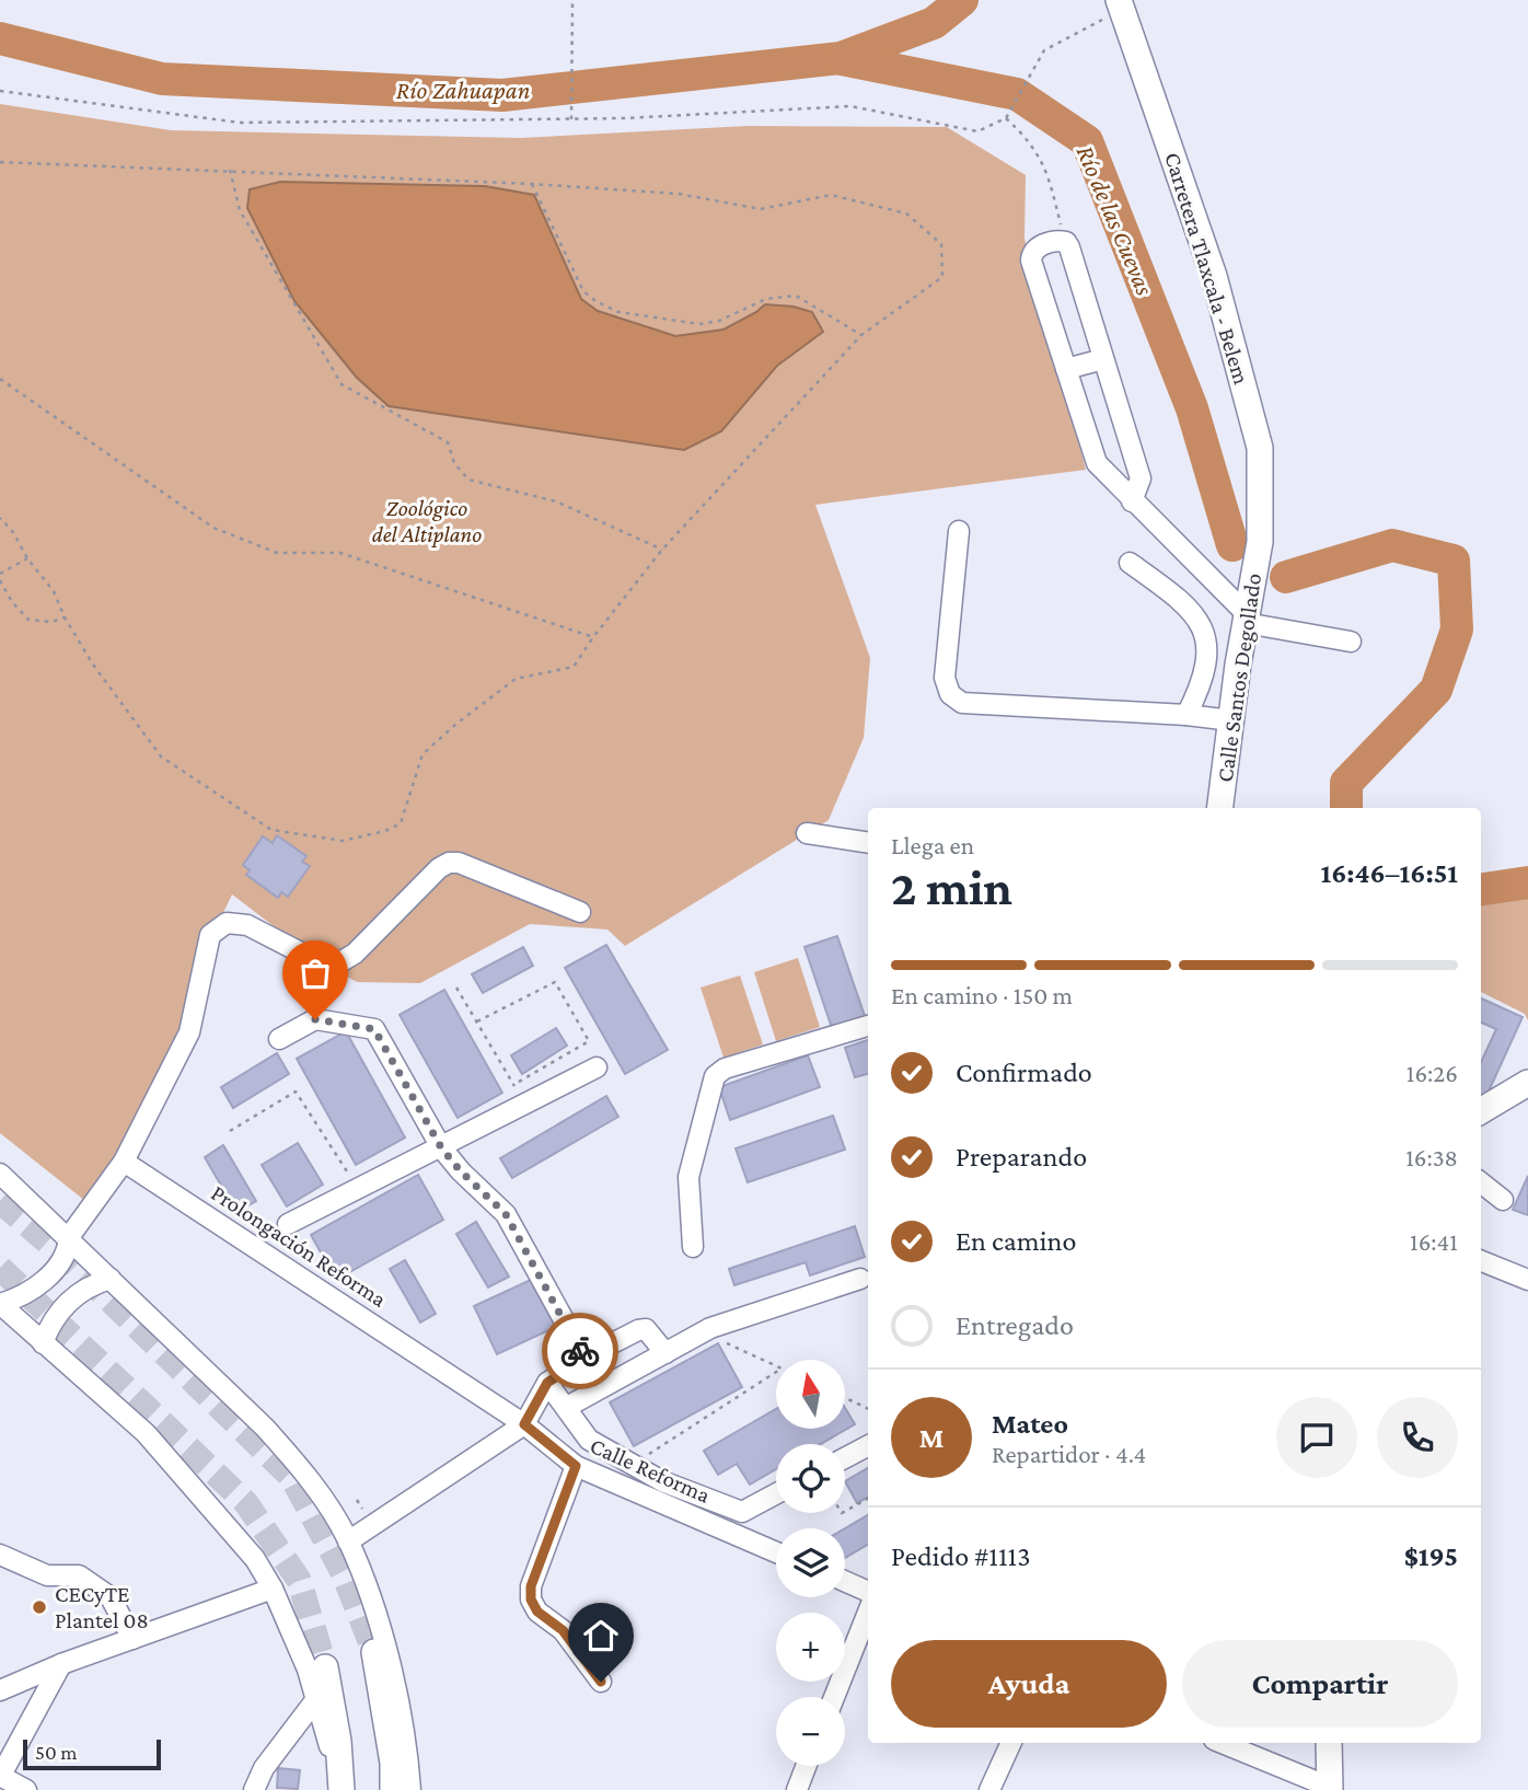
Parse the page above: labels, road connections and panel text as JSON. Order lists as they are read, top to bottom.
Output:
{
  "streets": {
    "main road": ["Carretera Tlaxcala - Belem", "Calle Santos Degollado"],
    "street": ["Prolongación Reforma", "Calle Reforma"]
  },
  "crossings": [
    ["Carretera Tlaxcala - Belem", "Calle Santos Degollado"],
    ["Prolongación Reforma", "Calle Reforma"]
  ],
  "water": ["Río Zahuapan", "Río de las Cuevas"],
  "parks": ["Zoológico del Altiplano"],
  "places": ["CECyTE Plantel 08"],
  "scale_bar": "50 m",
  "north": "top",
  "page": {
    "heading": ["2 min", "Llega en", "16:46–16:51"],
    "panel": [
      "Mateo",
      "Repartidor · 4.4",
      "Pedido #1113",
      "$195"
    ],
    "bar": "En camino · 150 m",
    "list": [
      ["Confirmado", "16:26"],
      ["Preparando", "16:38"],
      ["En camino", "16:41"],
      "Entregado"
    ],
    "map_buttons": ["+", "−"],
    "round": "M",
    "buttons": ["Ayuda", "Compartir"],
    "scale": "50 m"
  }
}
